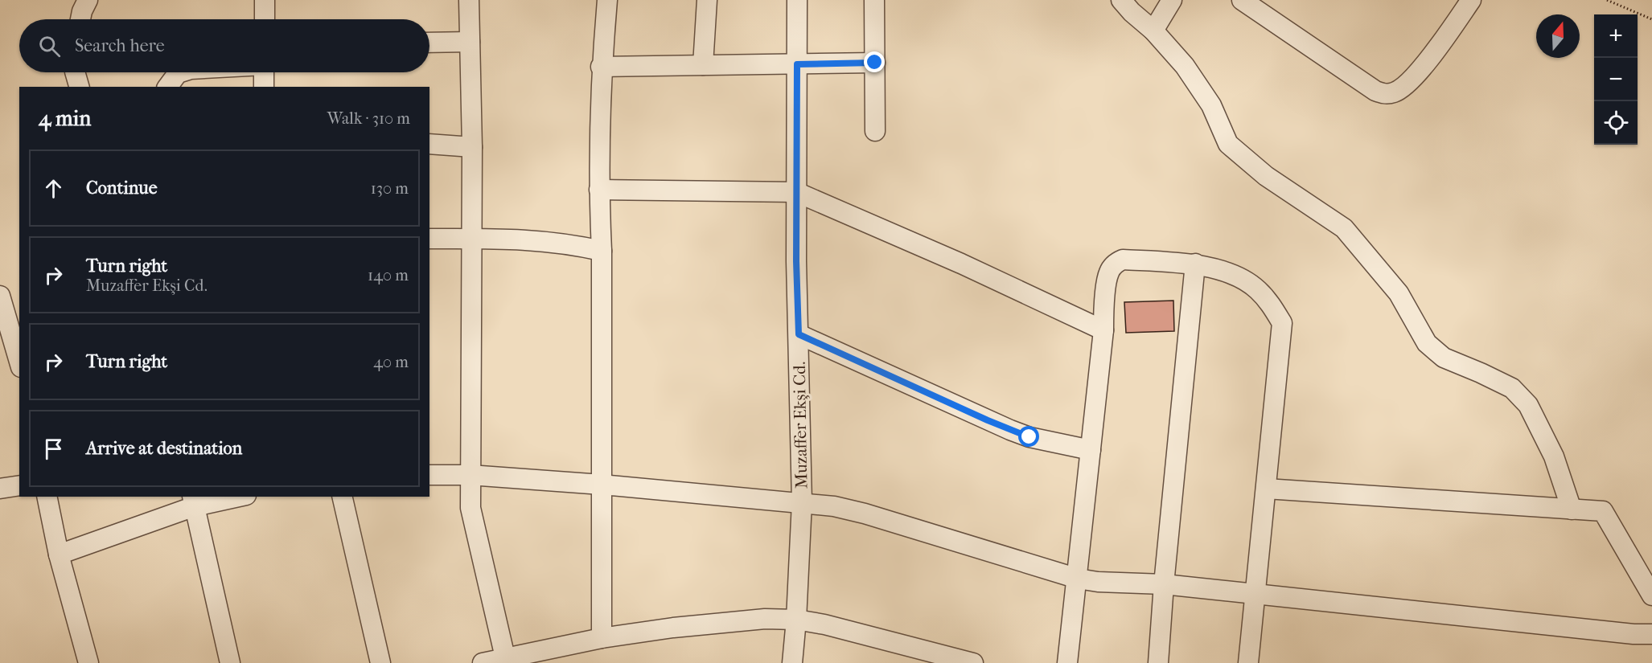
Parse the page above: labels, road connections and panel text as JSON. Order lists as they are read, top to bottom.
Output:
{
  "streets": {
    "street": ["Muzaffer Ekşi Cd."]
  },
  "north": "top",
  "page": {
    "map_buttons": ["+", "−"],
    "search": "Search here",
    "heading": ["4 min", "Walk · 310 m"],
    "list": [
      ["Continue", "130 m"],
      ["Turn right", "Muzaffer Ekşi Cd.", "140 m"],
      ["Turn right", "40 m"],
      "Arrive at destination"
    ]
  }
}
